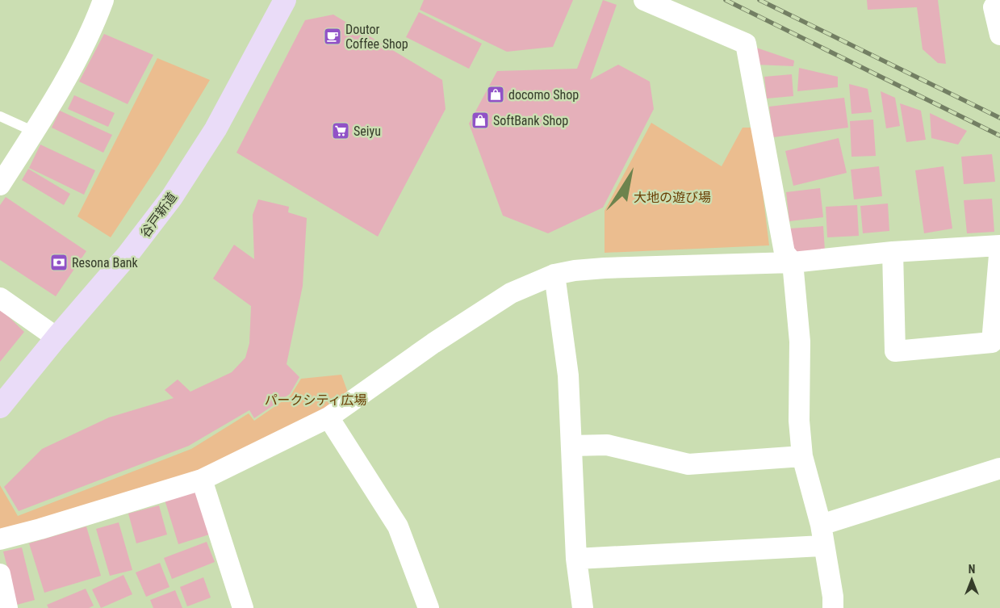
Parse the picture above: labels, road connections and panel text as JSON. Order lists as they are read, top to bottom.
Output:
{
  "streets": {
    "main road": ["谷戸新道"]
  },
  "parks": ["大地の遊び場", "パークシティ広場"],
  "places": {
    "cafe": ["Doutor Coffee Shop"],
    "shop": ["docomo Shop", "SoftBank Shop"],
    "supermarket": ["Seiyu"],
    "bank": ["Resona Bank"]
  },
  "north": "top"
}
